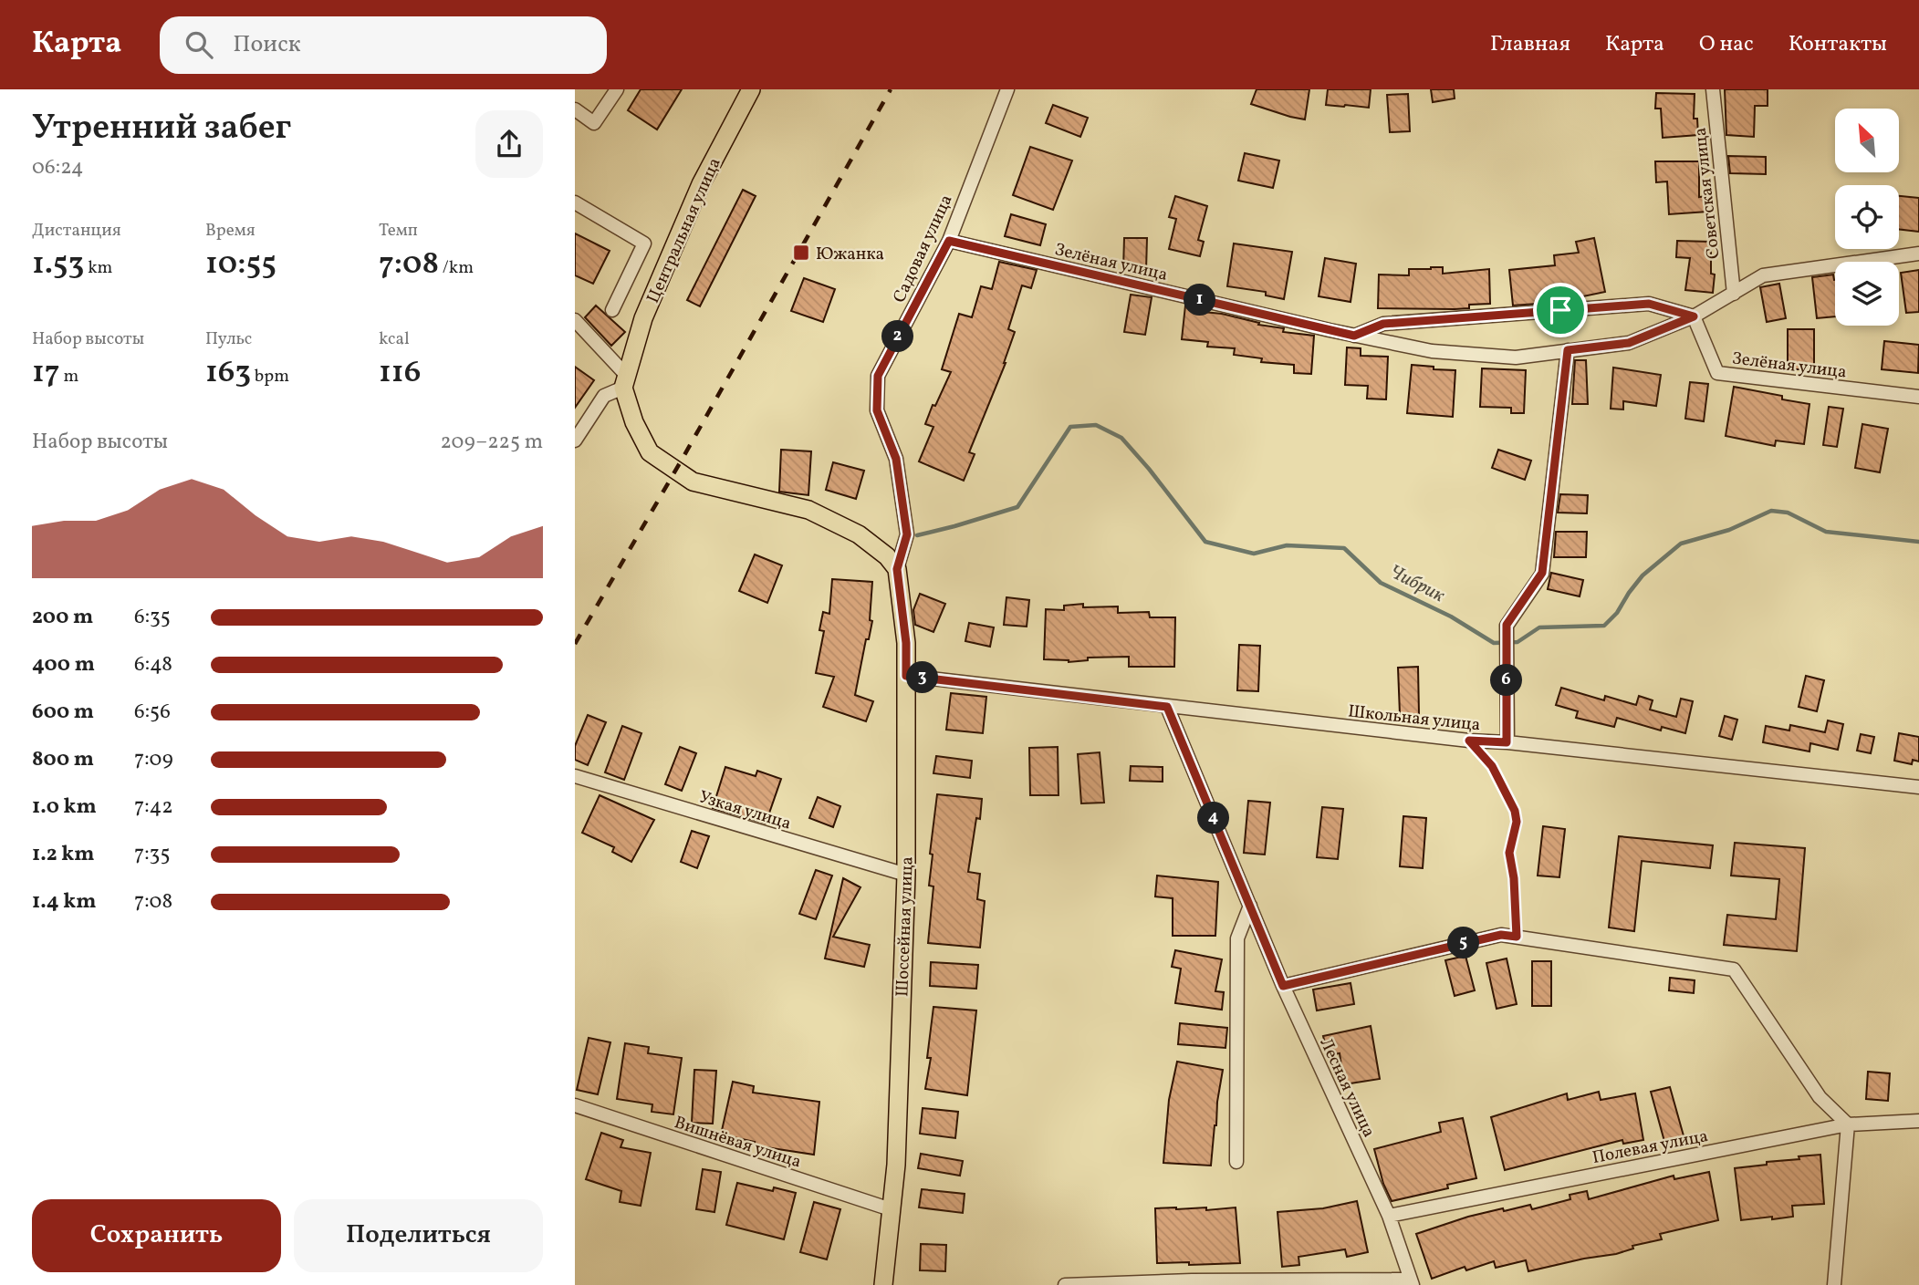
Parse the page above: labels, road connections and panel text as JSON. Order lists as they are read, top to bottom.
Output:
{
  "streets": {
    "main road": ["Центральная улица", "Шоссейная улица"],
    "street": [
      "Советская улица",
      "Садовая улица",
      "Зелёная улица",
      "Школьная улица",
      "Узкая улица",
      "Лесная улица",
      "Вишнёвая улица",
      "Полевая улица"
    ]
  },
  "crossings": [
    ["Советская улица", "Зелёная улица"],
    ["Садовая улица", "Зелёная улица"],
    ["Садовая улица", "Шоссейная улица"],
    ["Школьная улица", "Шоссейная улица"],
    ["Школьная улица", "Лесная улица"],
    ["Узкая улица", "Шоссейная улица"],
    ["Шоссейная улица", "Вишнёвая улица"],
    ["Лесная улица", "Полевая улица"]
  ],
  "water": ["Чибрик"],
  "places": {
    "transit": ["Южанка"]
  },
  "north": "top left",
  "page": {
    "header": "Карта",
    "search": "Поиск",
    "nav": [
      "Главная",
      "Карта",
      "О нас",
      "Контакты"
    ],
    "heading": ["Утренний забег", "06:24"],
    "stats": [
      ["Дистанция", "1.53 km"],
      ["Время", "10:55"],
      ["Темп", "7:08 /km"],
      ["Набор высоты", "17 m"],
      ["Пульс", "163 bpm"],
      ["kcal", "116"]
    ],
    "pins": [
      "1",
      "2",
      "3",
      "6",
      "4",
      "5"
    ],
    "chart": ["Набор высоты", "209–225 m"],
    "list": [
      {
        "name": "200 m",
        "note": "6:35"
      },
      {
        "name": "400 m",
        "note": "6:48"
      },
      {
        "name": "600 m",
        "note": "6:56"
      },
      {
        "name": "800 m",
        "note": "7:09"
      },
      {
        "name": "1.0 km",
        "note": "7:42"
      },
      {
        "name": "1.2 km",
        "note": "7:35"
      },
      {
        "name": "1.4 km",
        "note": "7:08"
      }
    ],
    "buttons": ["Сохранить", "Поделиться"]
  }
}
